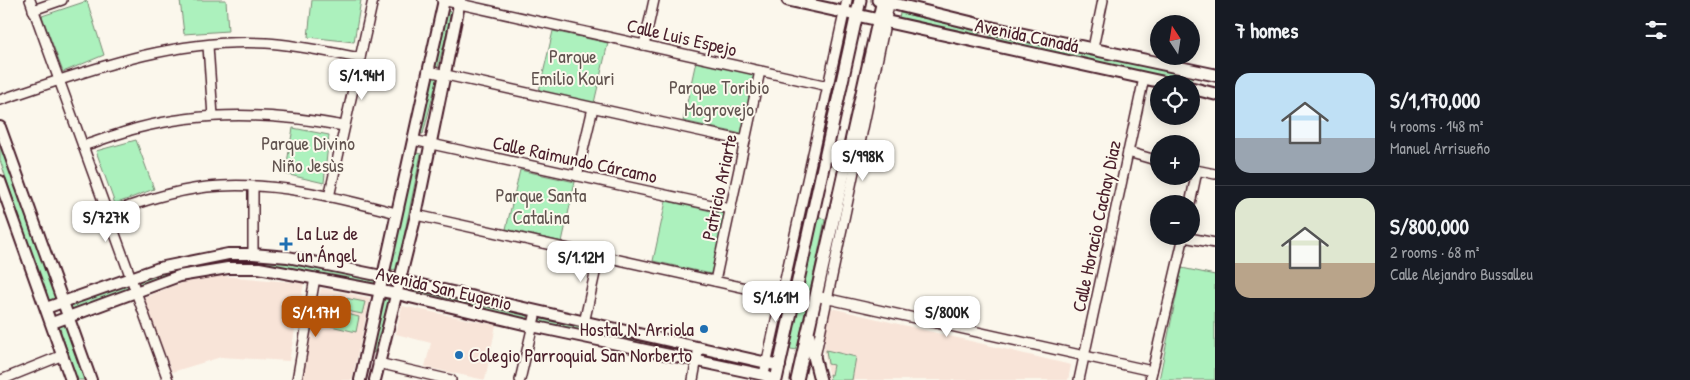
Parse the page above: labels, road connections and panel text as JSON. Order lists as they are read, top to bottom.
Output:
{
  "streets": {
    "main road": ["Avenida Canadá"],
    "street": [
      "Calle Luis Espejo",
      "Calle Raimundo Cárcamo",
      "Patricio Ariarte",
      "Calle Horacio Cachay Diaz",
      "Avenida San Eugenio"
    ]
  },
  "crossings": [
    ["Avenida Canadá", "Calle Horacio Cachay Diaz"],
    ["Calle Luis Espejo", "Patricio Ariarte"],
    ["Calle Raimundo Cárcamo", "Patricio Ariarte"]
  ],
  "parks": [
    "Parque Emilio Kouri",
    "Parque Toribio Mogrovejo",
    "Parque Divino Niño Jesùs",
    "Parque Santa Catalina"
  ],
  "places": {
    "health": ["La Luz de un Ángel"],
    "other": ["Hostal N. Arriola", "Colegio Parroquial San Norberto"]
  },
  "north": "top",
  "page": {
    "heading": "7 homes",
    "map_buttons": ["+", "−"],
    "price": [
      "S/1.94M",
      "S/998K",
      "S/727K",
      "S/1.12M",
      "S/1.61M",
      "S/1.17M",
      "S/800K"
    ],
    "list": [
      {
        "name": "S/1,170,000",
        "note": "4 rooms · 148 m² · Manuel Arrisueño"
      },
      {
        "name": "S/800,000",
        "note": "2 rooms · 68 m² · Calle Alejandro Bussalleu"
      }
    ]
  }
}
